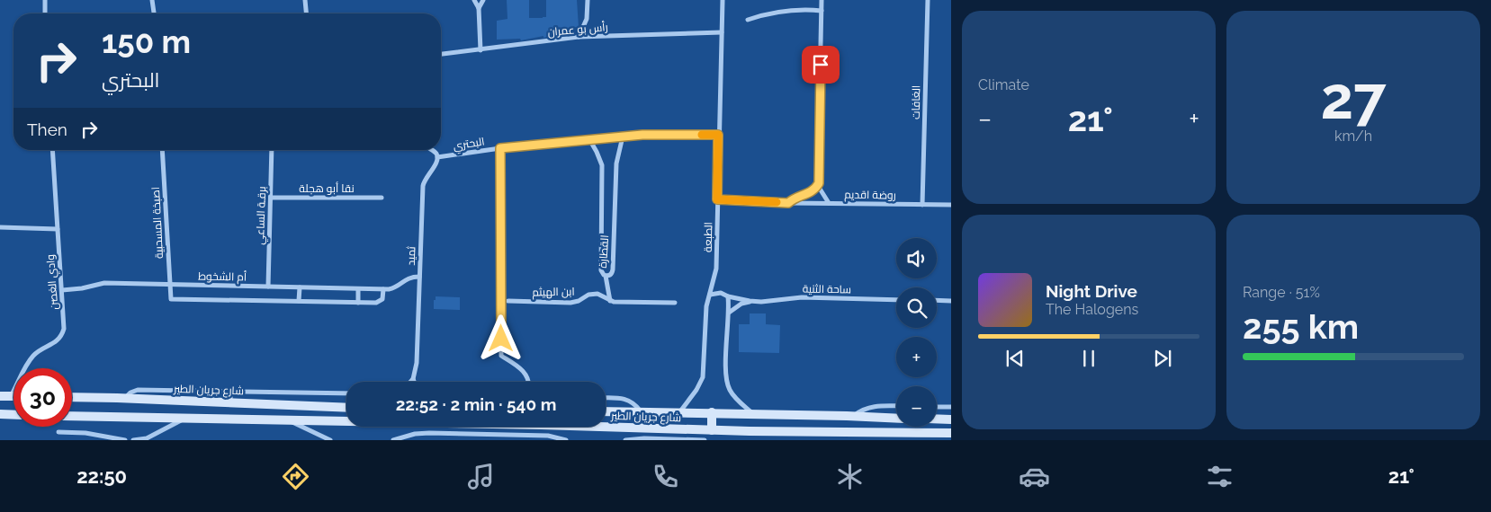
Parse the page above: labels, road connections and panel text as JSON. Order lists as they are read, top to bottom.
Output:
{
  "streets": {
    "street": [
      "رأس بو عمران",
      "الغافات",
      "البحتري",
      "نقا أبو هجلة",
      "روضة اقديم",
      "برقـة الساعي",
      "اصبخة المسحبية",
      "الطبعة",
      "القطارة",
      "ثميد",
      "أم الشخوط",
      "وادي الغصن",
      "ساحة الثنية",
      "ابن الهيثم",
      "شارع جريان الطير"
    ]
  },
  "crossings": [
    ["رأس بو عمران", "الطبعة"],
    ["الغافات", "روضة اقديم"],
    ["البحتري", "الطبعة"],
    ["البحتري", "القطارة"],
    ["البحتري", "ثميد"],
    ["نقا أبو هجلة", "برقـة الساعي"],
    ["روضة اقديم", "الطبعة"],
    ["برقـة الساعي", "أم الشخوط"],
    ["اصبخة المسحبية", "أم الشخوط"],
    ["الطبعة", "ساحة الثنية"],
    ["الطبعة", "شارع جريان الطير"],
    ["ثميد", "أم الشخوط"],
    ["أم الشخوط", "وادي الغصن"]
  ],
  "page": {
    "tile": [
      "Climate",
      ["27", "km/h"],
      ["Range · 51%", "255 km"]
    ],
    "turn": ["150 m", "البحتري"],
    "heat": ["−", "21°", "+"],
    "then": "Then",
    "map_buttons": ["+", "−"],
    "song": ["Night Drive", "The Halogens"],
    "limit": "30",
    "trip": "22:52 · 2 min · 540 m",
    "tabs": ["22:50", "21°"]
  }
}
